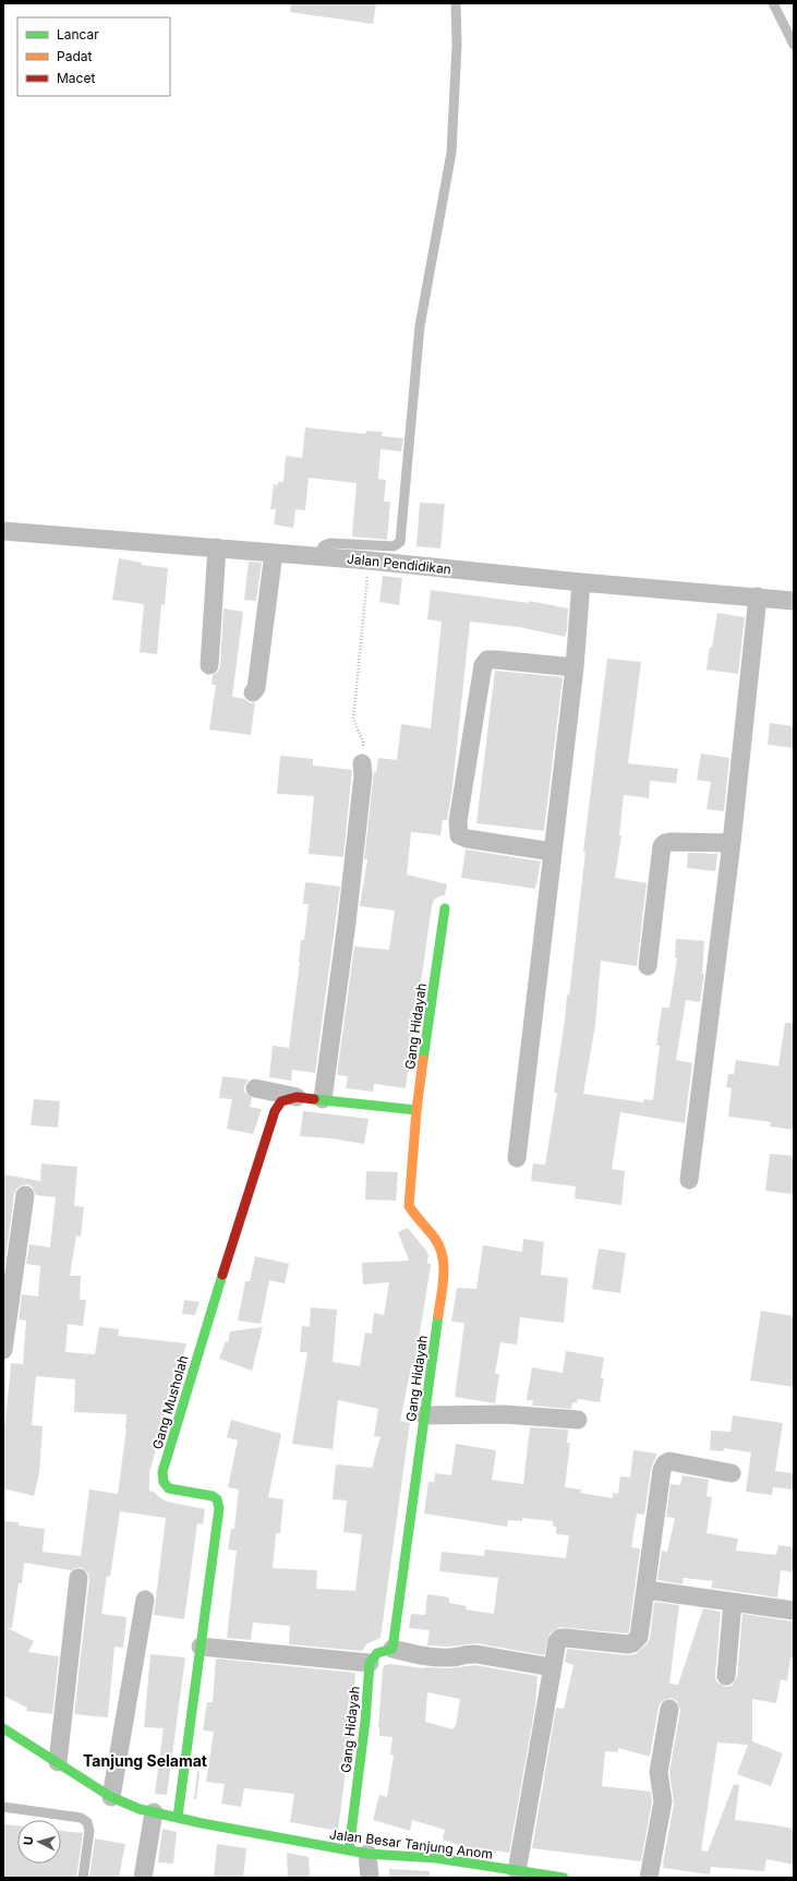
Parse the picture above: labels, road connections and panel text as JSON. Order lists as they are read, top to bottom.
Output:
{
  "streets": {
    "street": [
      "Jalan Pendidikan",
      "Gang Hidayah",
      "Gang Musholah",
      "Jalan Besar Tanjung Anom"
    ]
  },
  "crossings": [
    ["Gang Hidayah", "Jalan Besar Tanjung Anom"],
    ["Gang Musholah", "Jalan Besar Tanjung Anom"]
  ],
  "districts": ["Tanjung Selamat"],
  "legend": ["Lancar", "Padat", "Macet"],
  "north": "left"
}
